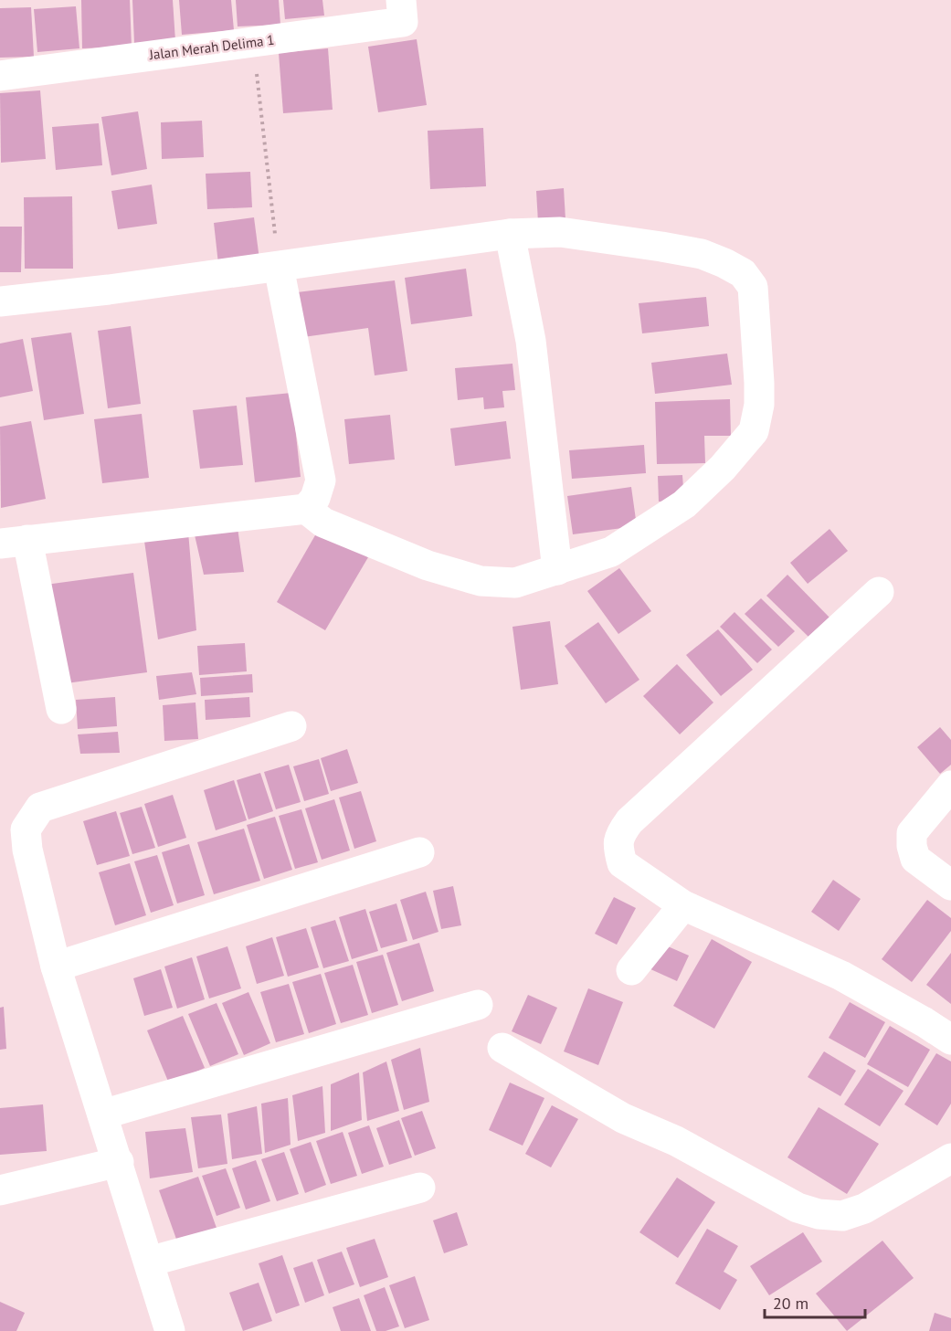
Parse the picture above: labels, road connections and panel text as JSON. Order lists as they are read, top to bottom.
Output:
{
  "streets": {
    "street": ["Jalan Merah Delima 1"]
  },
  "scale_bar": "20 m"
}
